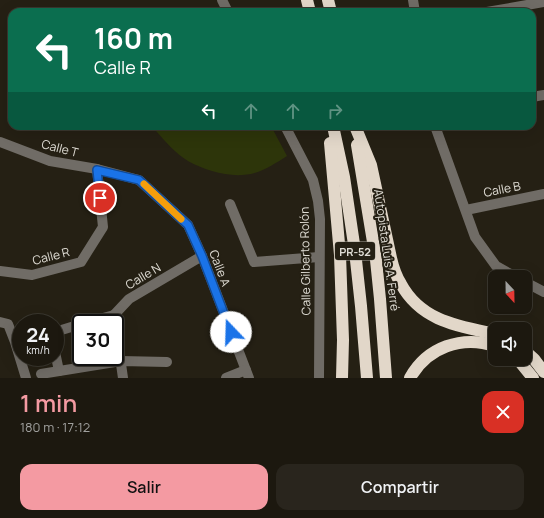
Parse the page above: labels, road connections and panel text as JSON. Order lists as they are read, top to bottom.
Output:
{
  "streets": {
    "highway": ["Autopista Luis A. Ferré", "PR-52"],
    "street": [
      "Calle T",
      "Calle B",
      "Calle R",
      "Calle Gilberto Rolón",
      "Calle A",
      "Calle N"
    ]
  },
  "crossings": [
    ["Calle T", "Calle R"],
    ["Calle T", "Calle A"],
    ["Calle R", "Calle A"],
    ["Calle A", "Calle N"]
  ],
  "north": "bottom",
  "page": {
    "turn": ["160 m", "Calle R"],
    "speed": "24 km/h",
    "limit": "30",
    "heading": ["1 min", "180 m · 17:12"],
    "buttons": ["Salir", "Compartir"]
  }
}
